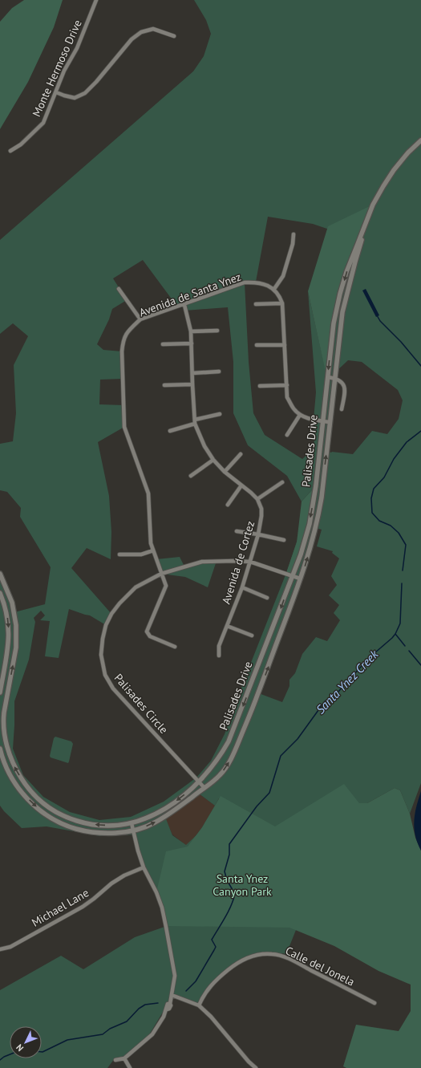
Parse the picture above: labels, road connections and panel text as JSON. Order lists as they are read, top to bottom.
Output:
{
  "streets": {
    "street": [
      "Monte Hermoso Drive",
      "Avenida de Santa Ynez",
      "Palisades Drive",
      "Avenida de Cortez",
      "Palisades Circle",
      "Michael Lane",
      "Calle del Jonela"
    ]
  },
  "crossings": [
    ["Avenida de Santa Ynez", "Palisades Circle"],
    ["Palisades Drive", "Palisades Circle"],
    ["Avenida de Cortez", "Palisades Circle"]
  ],
  "water": ["Santa Ynez Creek"],
  "parks": ["Santa Ynez Canyon Park"],
  "north": "bottom left"
}
